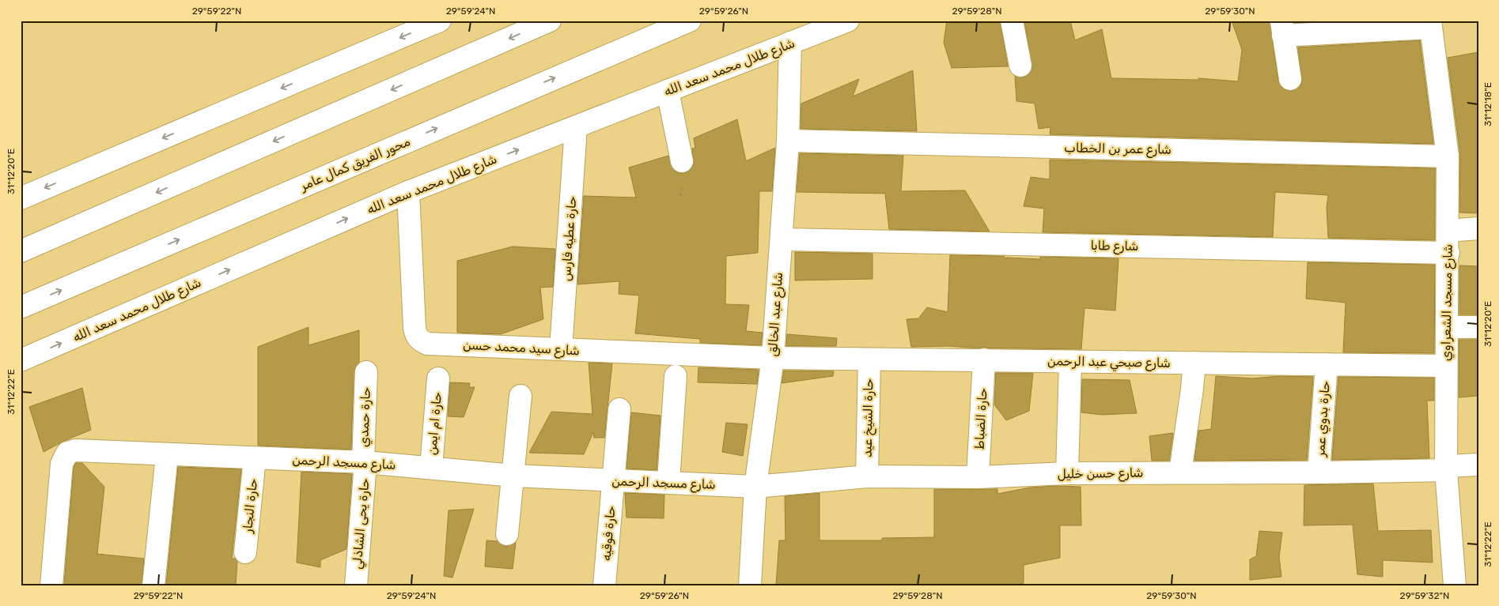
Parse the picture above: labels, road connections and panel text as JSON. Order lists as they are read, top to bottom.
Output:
{
  "streets": {
    "main road": [
      "شارع طلال محمد سعد الله",
      "شارع عمر بن الخطاب",
      "محور الفريق كمال عامر",
      "حارة عطيه فارس",
      "شارع طابا",
      "شارع مسجد الشعراوي",
      "شارع عبد الخالق",
      "شارع سيد محمد حسن",
      "شارع صبحي عبد الرحمن",
      "حارة حمدي",
      "حارة الشيخ عيد",
      "حارة الضباط",
      "حارة بدوي عمر",
      "حارة ام ايمن",
      "شارع مسجد الرحمن",
      "شارع حسن خليل",
      "حارة النجار",
      "حارة يحى الشاذلي",
      "حارة فوقيه"
    ]
  },
  "crossings": [
    ["شارع طلال محمد سعد الله", "حارة عطيه فارس"],
    ["شارع طلال محمد سعد الله", "شارع عبد الخالق"],
    ["شارع طلال محمد سعد الله", "شارع سيد محمد حسن"],
    ["شارع عمر بن الخطاب", "شارع مسجد الشعراوي"],
    ["شارع عمر بن الخطاب", "شارع عبد الخالق"],
    ["حارة عطيه فارس", "شارع سيد محمد حسن"],
    ["شارع طابا", "شارع مسجد الشعراوي"],
    ["شارع طابا", "شارع عبد الخالق"],
    ["شارع مسجد الشعراوي", "شارع صبحي عبد الرحمن"],
    ["شارع مسجد الشعراوي", "شارع حسن خليل"],
    ["شارع عبد الخالق", "شارع سيد محمد حسن"],
    ["شارع عبد الخالق", "شارع صبحي عبد الرحمن"],
    ["شارع عبد الخالق", "شارع مسجد الرحمن"],
    ["شارع عبد الخالق", "شارع حسن خليل"],
    ["شارع سيد محمد حسن", "شارع صبحي عبد الرحمن"],
    ["شارع صبحي عبد الرحمن", "حارة الشيخ عيد"],
    ["شارع صبحي عبد الرحمن", "حارة الضباط"],
    ["شارع صبحي عبد الرحمن", "حارة بدوي عمر"],
    ["حارة حمدي", "شارع مسجد الرحمن"],
    ["حارة حمدي", "حارة يحى الشاذلي"],
    ["حارة الشيخ عيد", "شارع حسن خليل"],
    ["حارة الضباط", "شارع حسن خليل"],
    ["حارة بدوي عمر", "شارع حسن خليل"],
    ["حارة ام ايمن", "شارع مسجد الرحمن"],
    ["شارع مسجد الرحمن", "شارع حسن خليل"],
    ["شارع مسجد الرحمن", "حارة النجار"],
    ["شارع مسجد الرحمن", "حارة يحى الشاذلي"],
    ["شارع مسجد الرحمن", "حارة فوقيه"]
  ],
  "coordinates": [
    "29°59'22\"N",
    "29°59'24\"N",
    "29°59'26\"N",
    "29°59'28\"N",
    "29°59'30\"N",
    "31°12'18\"E",
    "31°12'20\"E",
    "31°12'22\"E",
    "29°59'32\"N"
  ]
}
